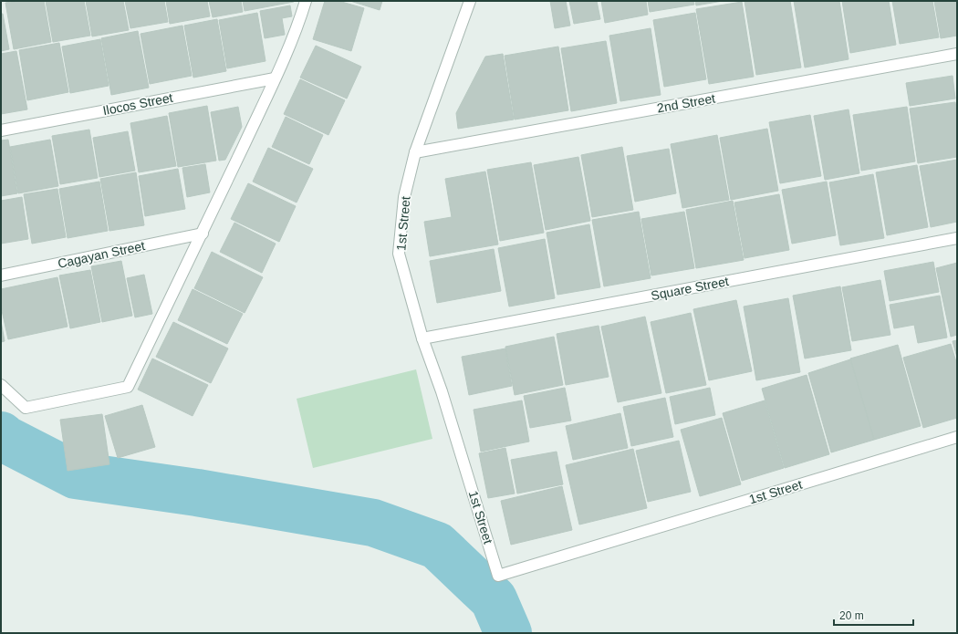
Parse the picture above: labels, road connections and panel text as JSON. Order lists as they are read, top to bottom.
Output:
{
  "streets": {
    "street": [
      "2nd Street",
      "Ilocos Street",
      "1st Street",
      "Cagayan Street",
      "Square Street"
    ]
  },
  "crossings": [
    ["2nd Street", "1st Street"],
    ["1st Street", "Square Street"]
  ],
  "scale_bar": "20 m"
}
